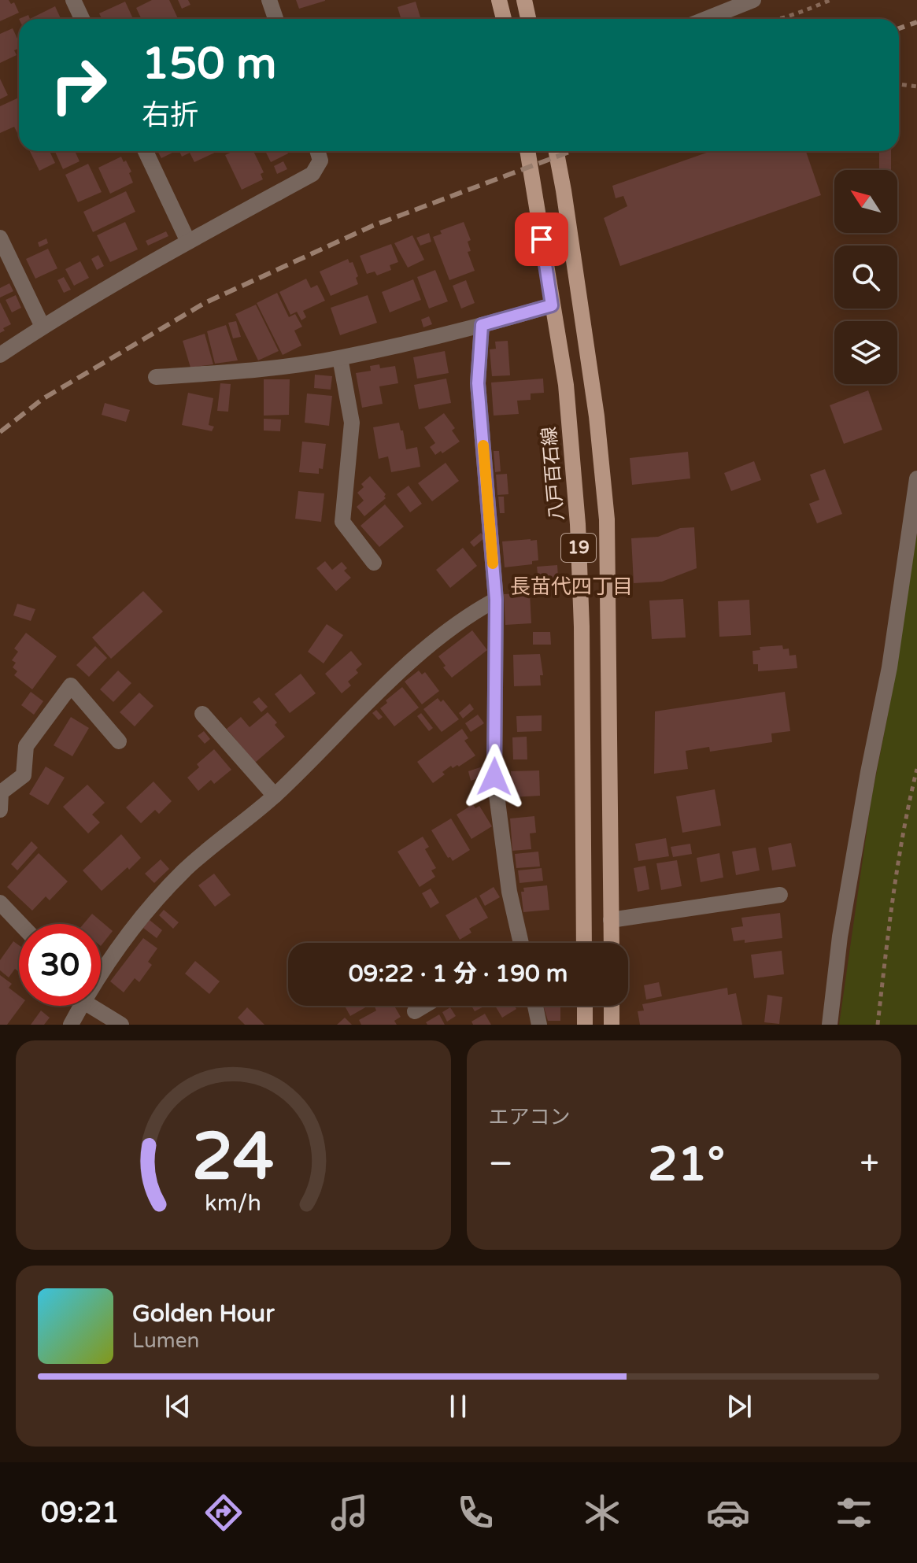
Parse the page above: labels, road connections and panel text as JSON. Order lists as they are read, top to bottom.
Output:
{
  "streets": {
    "main road": ["八戸百石線", "19"]
  },
  "districts": ["長苗代四丁目"],
  "north": "top left",
  "page": {
    "turn": ["150 m", "右折"],
    "limit": "30",
    "trip": "09:22 · 1 分 · 190 m",
    "tile": "エアコン",
    "heat": ["−", "21°", "+"],
    "song": ["Golden Hour", "Lumen"],
    "tabs": "09:21",
    "gauge": ["24", "km/h"]
  }
}
